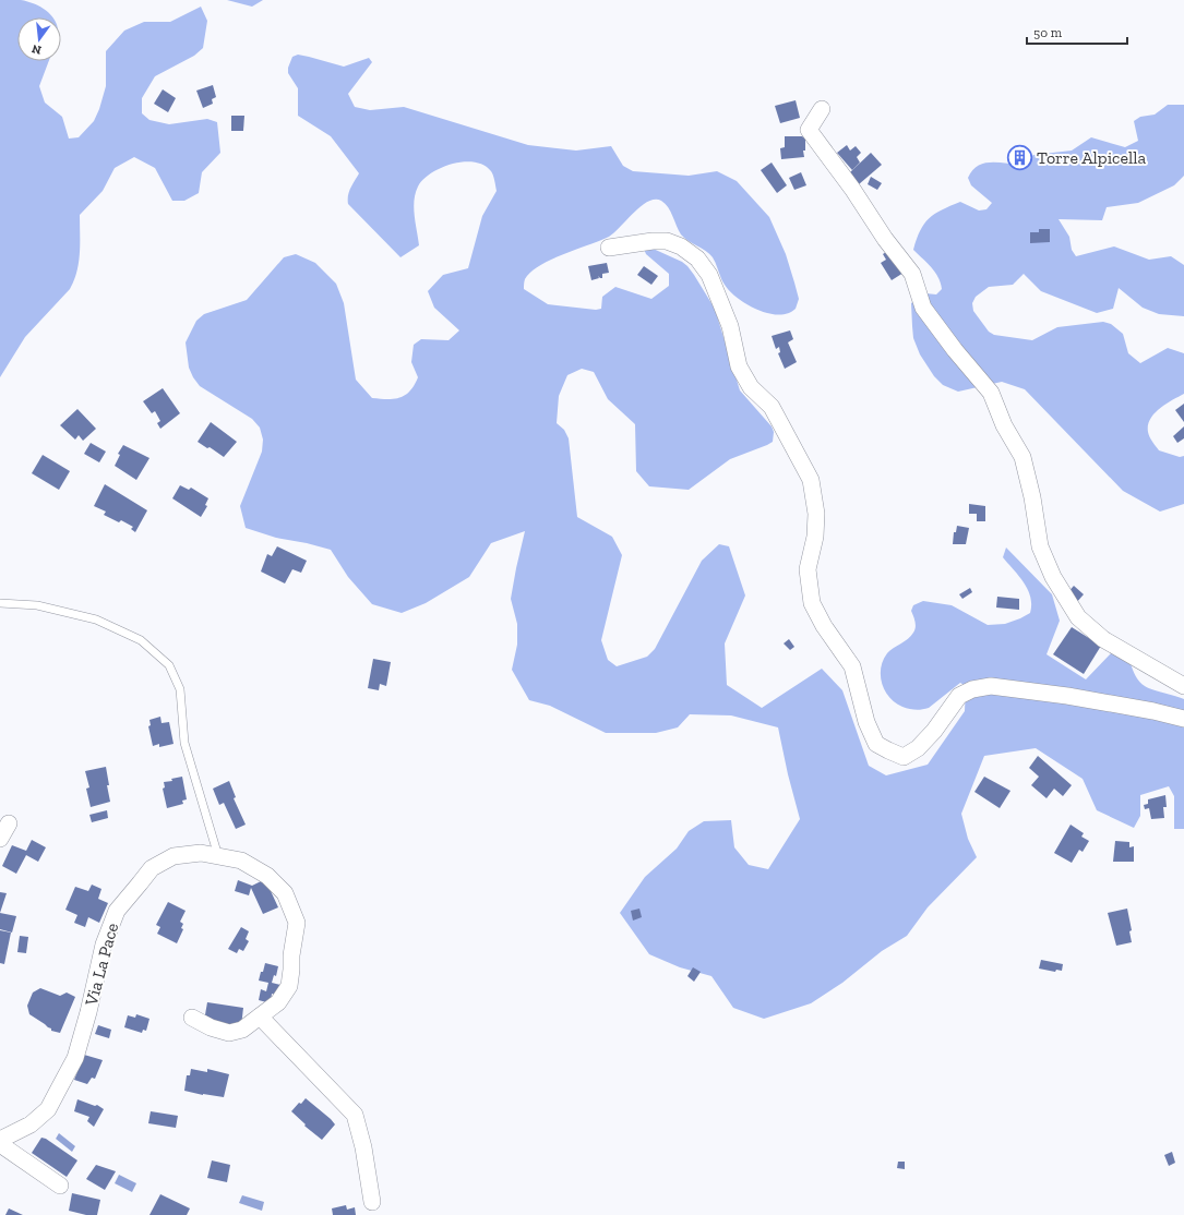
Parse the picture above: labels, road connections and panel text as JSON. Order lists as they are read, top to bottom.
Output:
{
  "streets": {
    "street": ["Via La Pace"]
  },
  "places": {
    "building": ["Torre Alpicella"]
  },
  "scale_bar": "50 m",
  "north": "bottom"
}
